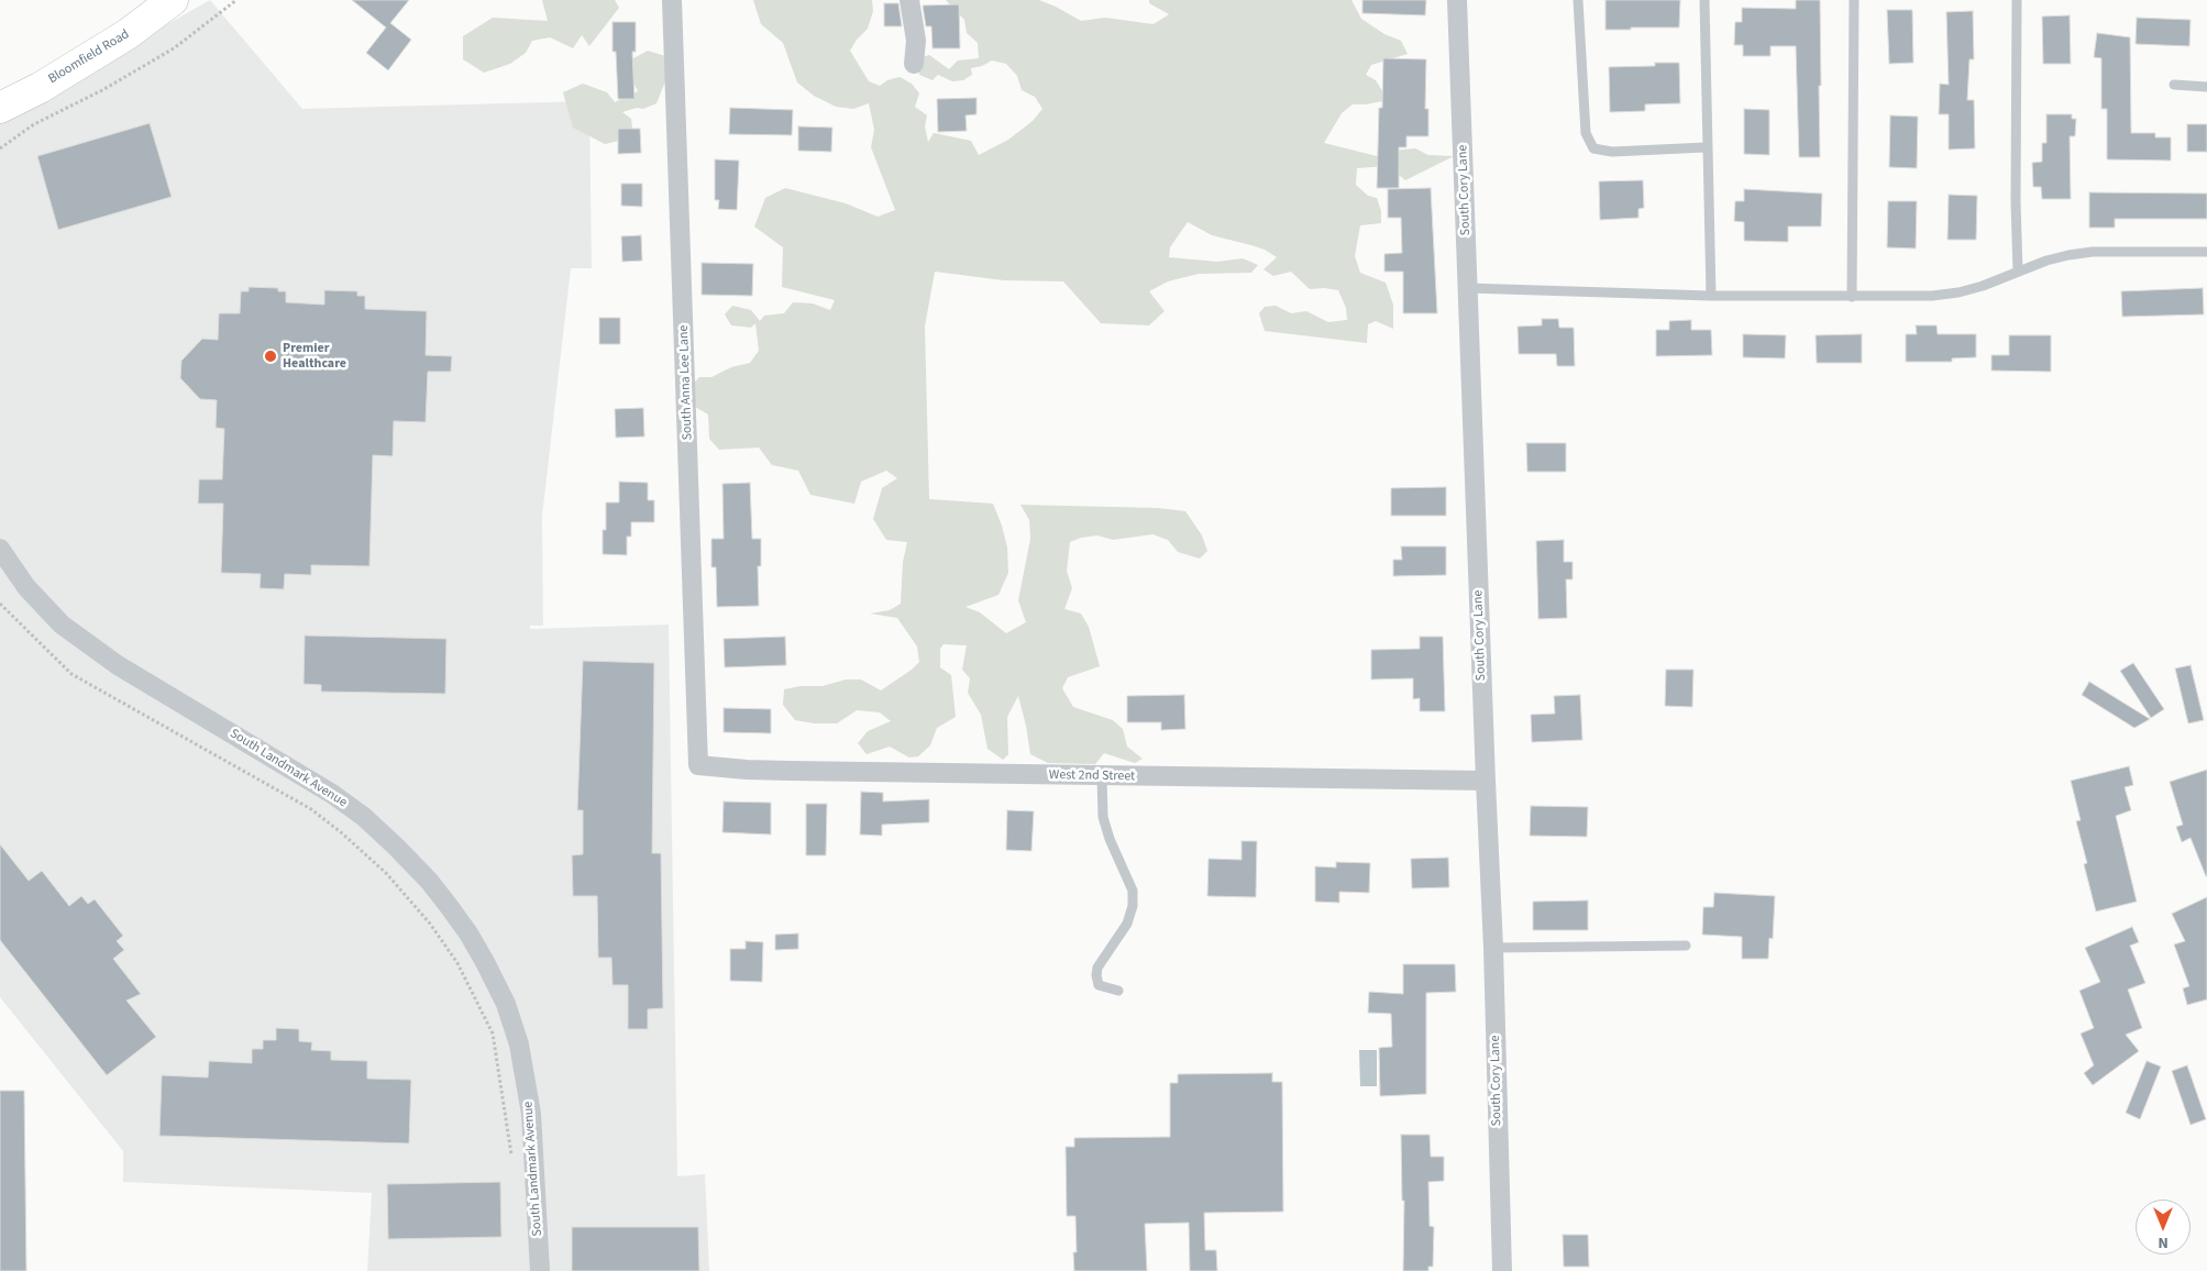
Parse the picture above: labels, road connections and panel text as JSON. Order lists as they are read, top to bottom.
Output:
{
  "streets": {
    "main road": ["Bloomfield Road"],
    "street": [
      "South Cory Lane",
      "South Anna Lee Lane",
      "South Landmark Avenue",
      "West 2nd Street"
    ]
  },
  "crossings": [
    ["South Cory Lane", "West 2nd Street"],
    ["South Anna Lee Lane", "West 2nd Street"]
  ],
  "places": ["Premier Healthcare"],
  "north": "bottom"
}
